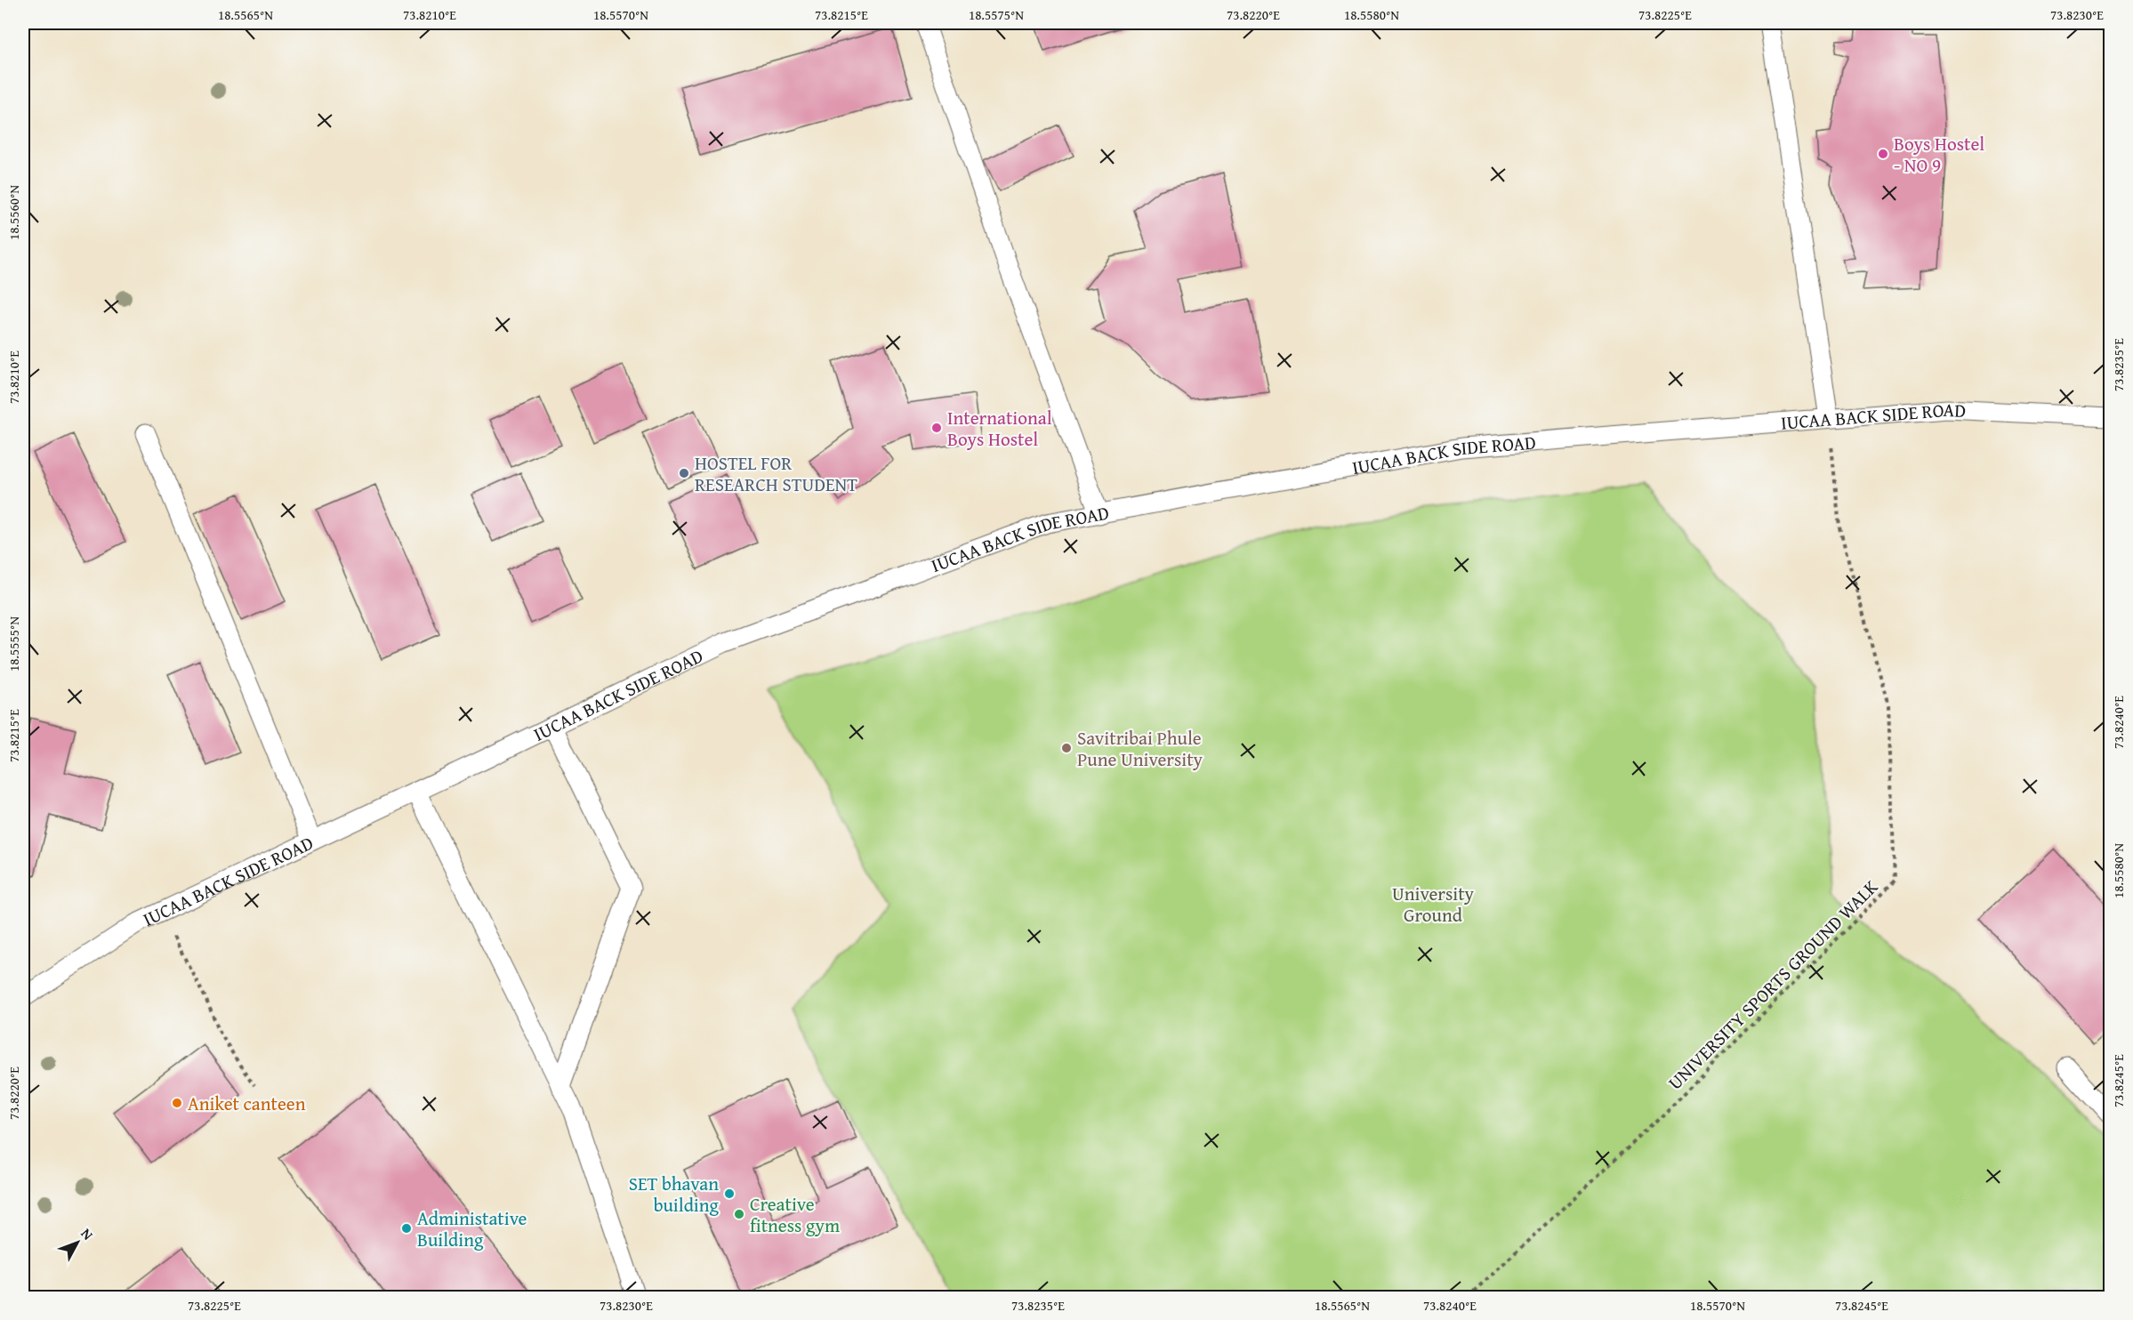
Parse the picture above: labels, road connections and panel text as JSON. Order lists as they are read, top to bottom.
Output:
{
  "streets": {
    "lane": ["IUCAA BACK SIDE ROAD"],
    "path": ["UNIVERSITY SPORTS GROUND WALK"]
  },
  "crossings": [
    ["IUCAA BACK SIDE ROAD", "UNIVERSITY SPORTS GROUND WALK"]
  ],
  "parks": ["University Ground"],
  "places": [
    "Boys Hostel - NO 9",
    "International Boys Hostel",
    "HOSTEL FOR RESEARCH STUDENT",
    "Savitribai Phule Pune University",
    "Aniket canteen",
    "SET bhavan building",
    "Creative fitness gym",
    "Administative Building"
  ],
  "north": "top right",
  "coordinates": [
    "18.5565°N",
    "73.8210°E",
    "18.5570°N",
    "73.8215°E",
    "18.5575°N",
    "73.8220°E",
    "18.5580°N",
    "73.8225°E",
    "73.8230°E",
    "18.5560°N",
    "73.8235°E",
    "18.5555°N",
    "73.8240°E",
    "73.8245°E"
  ]
}
